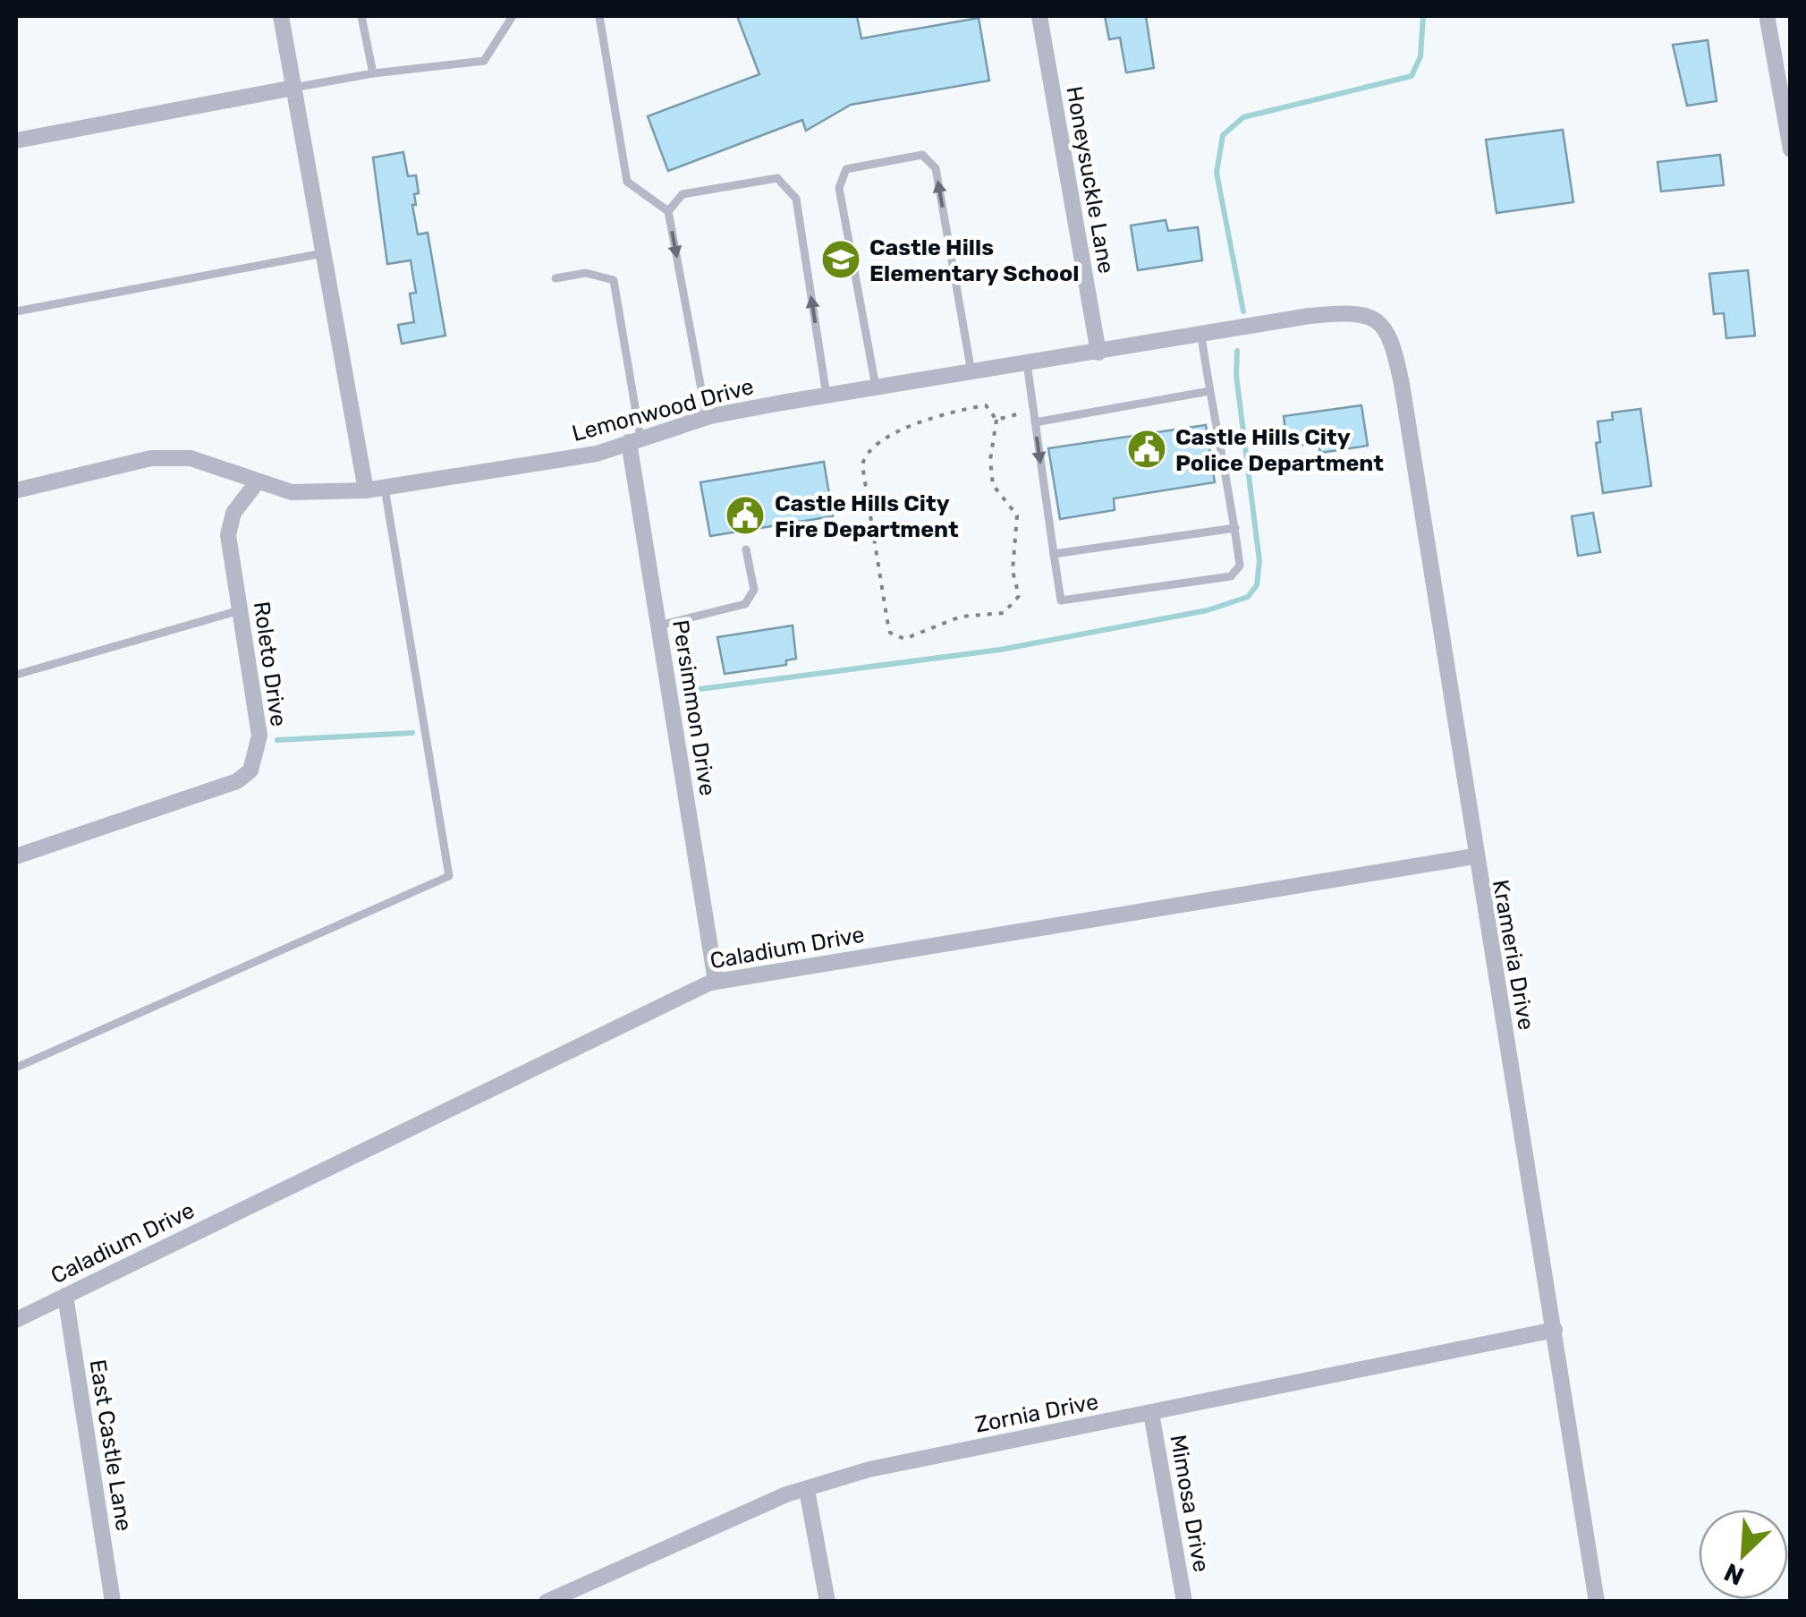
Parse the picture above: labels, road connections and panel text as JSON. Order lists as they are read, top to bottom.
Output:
{
  "streets": {
    "street": [
      "Honeysuckle Lane",
      "Lemonwood Drive",
      "Roleto Drive",
      "Persimmon Drive",
      "Caladium Drive",
      "Krameria Drive",
      "Zornia Drive",
      "East Castle Lane",
      "Mimosa Drive"
    ]
  },
  "crossings": [
    ["Honeysuckle Lane", "Lemonwood Drive"],
    ["Lemonwood Drive", "Roleto Drive"],
    ["Lemonwood Drive", "Persimmon Drive"],
    ["Lemonwood Drive", "Krameria Drive"],
    ["Persimmon Drive", "Caladium Drive"],
    ["Caladium Drive", "Krameria Drive"],
    ["Caladium Drive", "East Castle Lane"],
    ["Krameria Drive", "Zornia Drive"],
    ["Zornia Drive", "Mimosa Drive"]
  ],
  "places": {
    "school or university": ["Castle Hills Elementary School"],
    "public building": ["Castle Hills City Police Department", "Castle Hills City Fire Department"]
  },
  "north": "bottom left"
}
